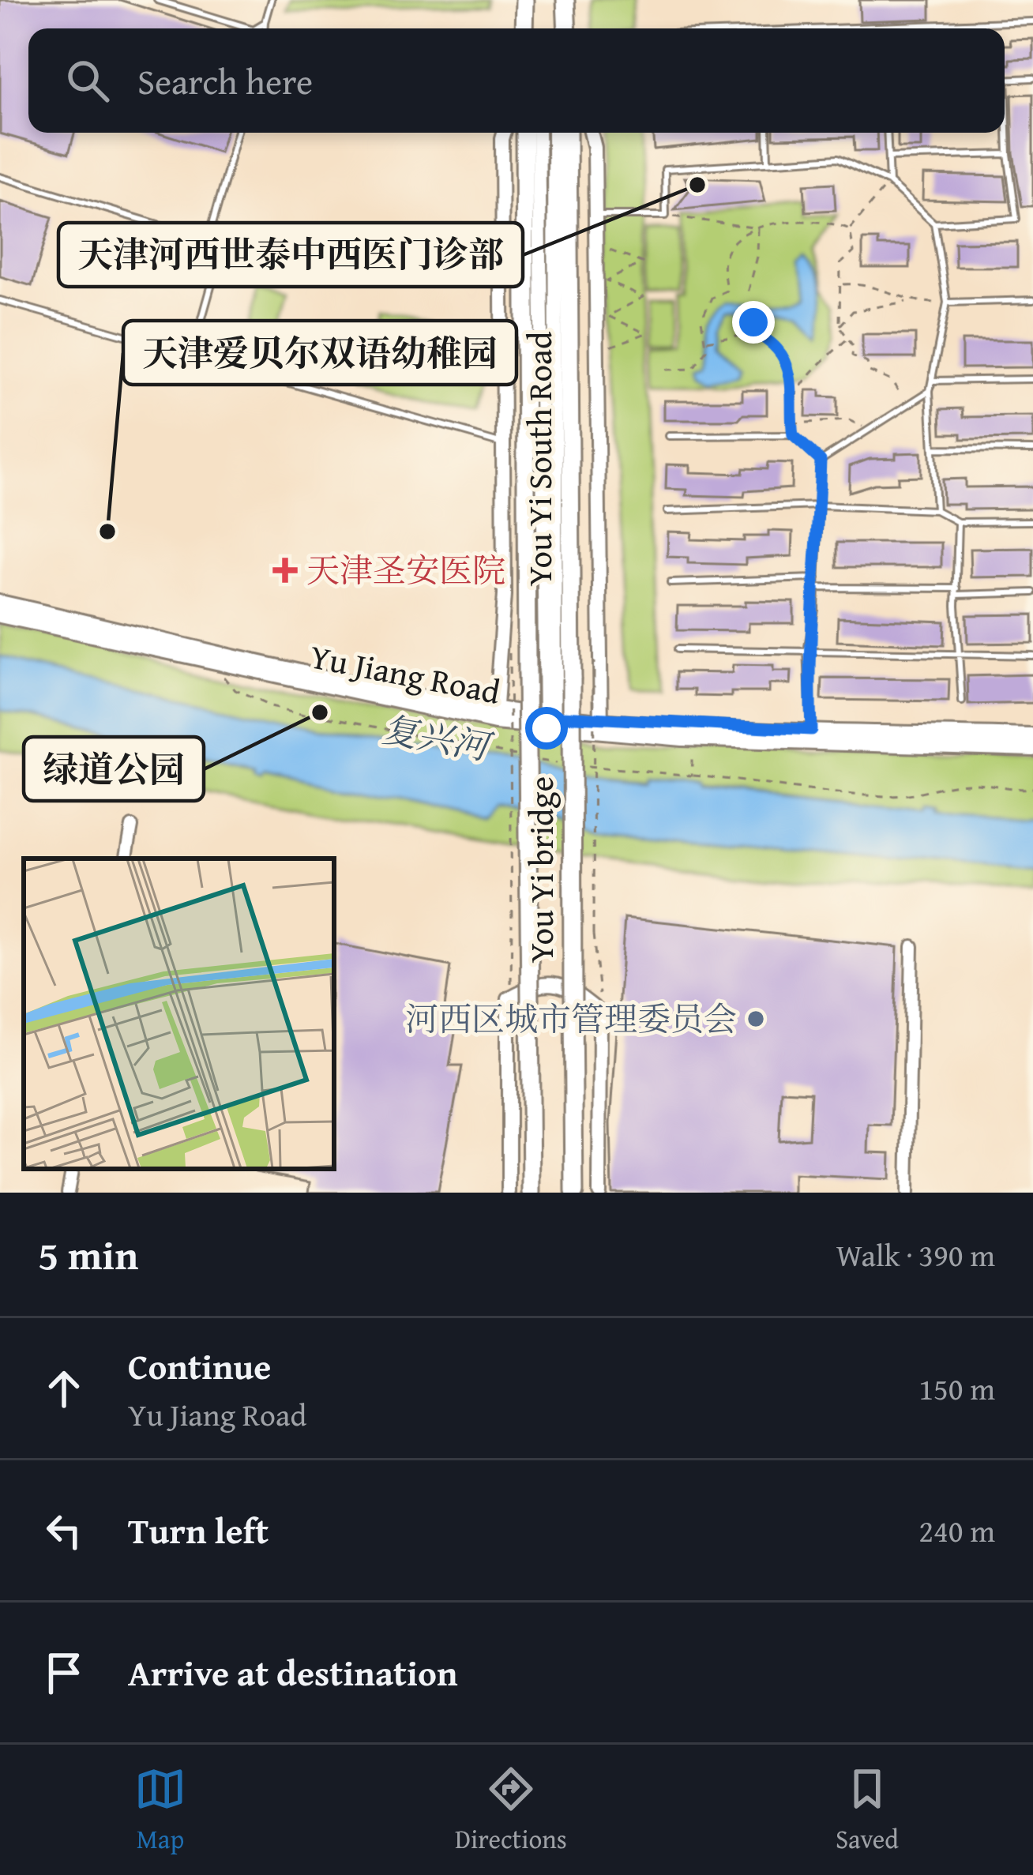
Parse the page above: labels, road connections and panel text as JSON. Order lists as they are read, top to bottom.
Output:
{
  "streets": {
    "main road": ["You Yi South Road", "Yu Jiang Road", "You Yi bridge"]
  },
  "crossings": [
    ["You Yi South Road", "You Yi bridge"]
  ],
  "water": ["复兴河"],
  "places": {
    "other": [
      "天津河西世泰中西医门诊部",
      "天津爱贝尔双语幼稚园",
      "绿道公园",
      "河西区城市管理委员会"
    ],
    "health": ["天津圣安医院"]
  },
  "page": {
    "search": "Search here",
    "heading": ["5 min", "Walk · 390 m"],
    "list": [
      ["Continue", "Yu Jiang Road", "150 m"],
      ["Turn left", "240 m"],
      "Arrive at destination"
    ],
    "nav": ["Map", "Directions", "Saved"]
  }
}
